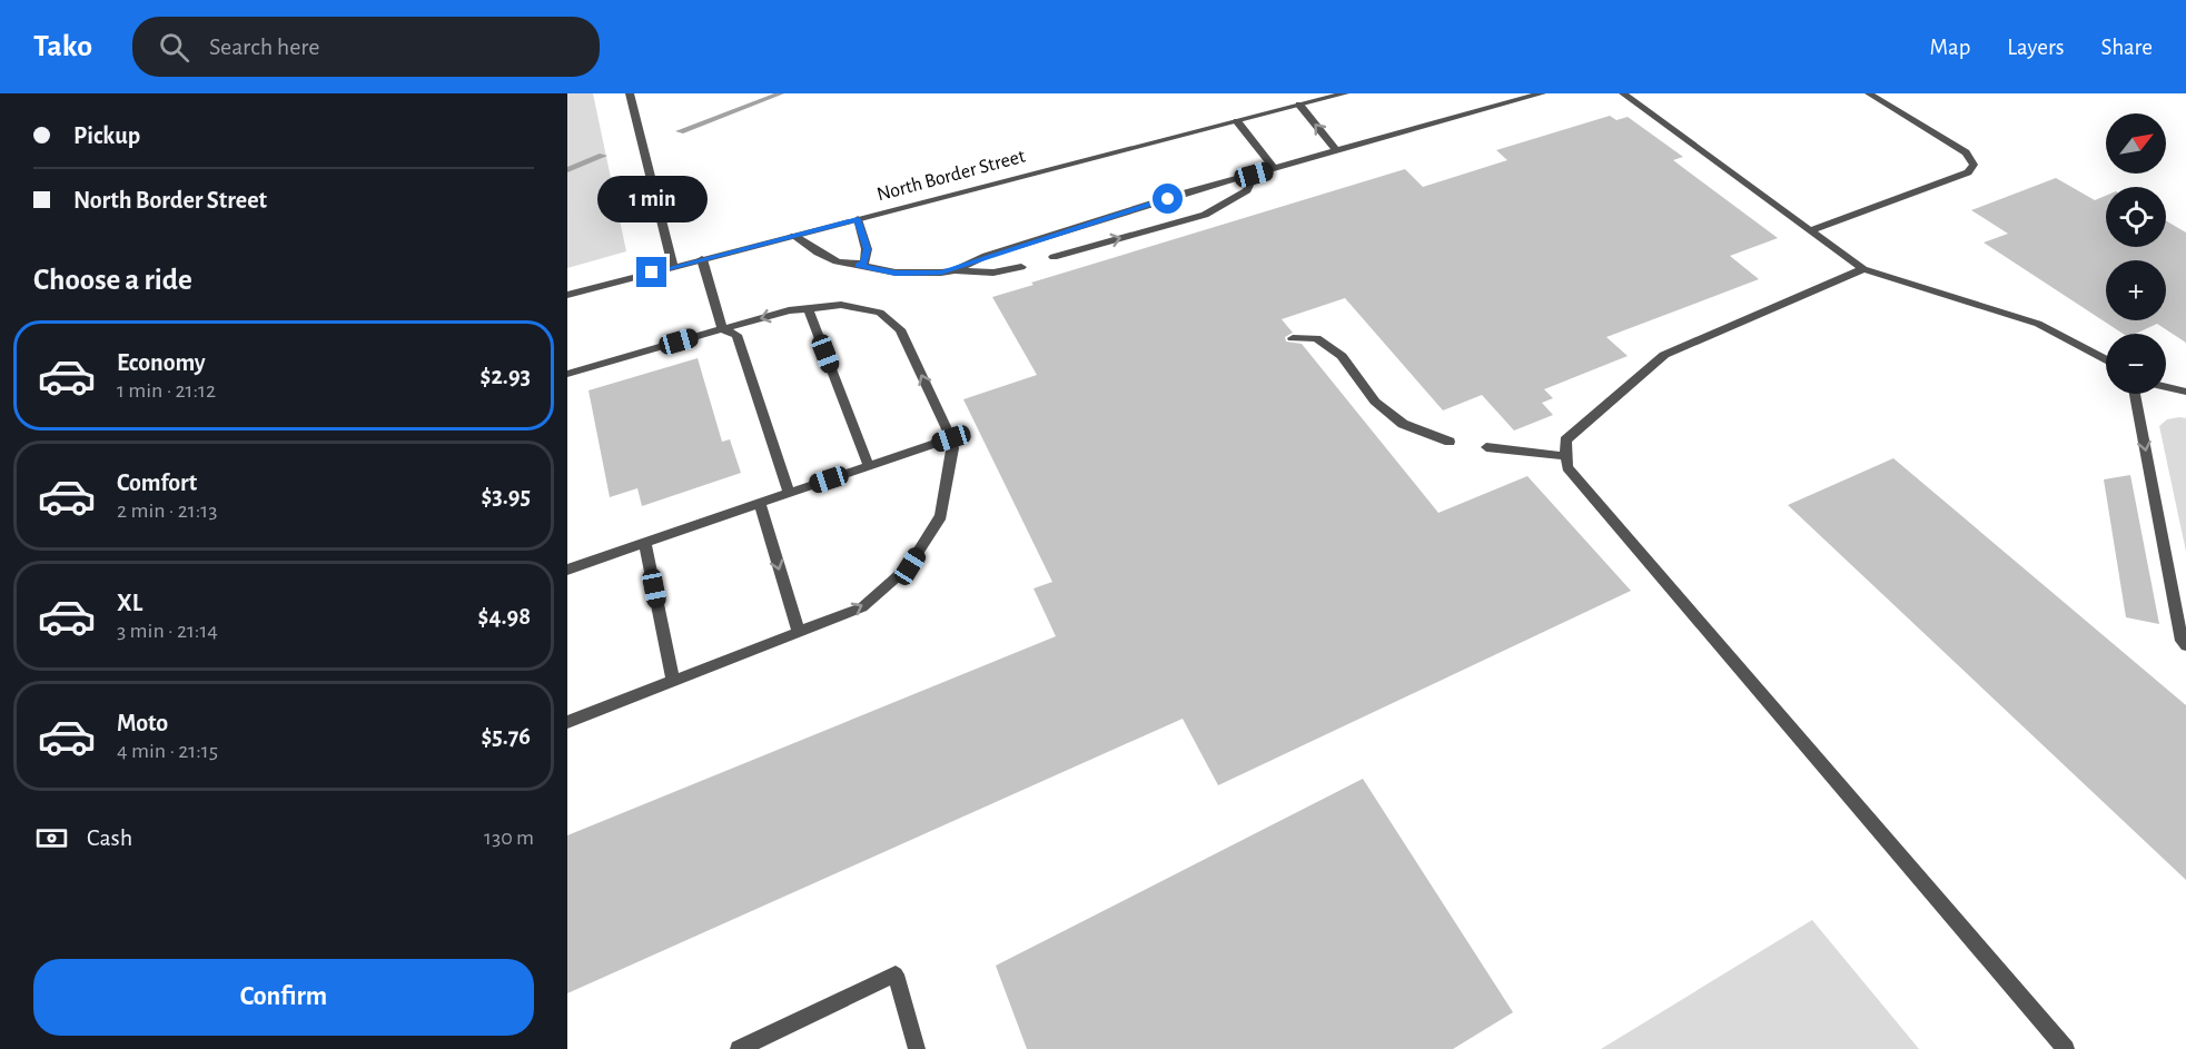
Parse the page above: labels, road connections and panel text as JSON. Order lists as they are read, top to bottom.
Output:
{
  "streets": {
    "street": ["North Border Street"]
  },
  "north": "top right",
  "page": {
    "header": "Tako",
    "search": "Search here",
    "nav": ["Map", "Layers", "Share"],
    "banner": ["Pickup", "North Border Street"],
    "map_buttons": ["+", "−"],
    "bubble": "1 min",
    "heading": "Choose a ride",
    "list": [
      {
        "name": "Economy",
        "note": "1 min · 21:12",
        "value": "$2.93"
      },
      {
        "name": "Comfort",
        "note": "2 min · 21:13",
        "value": "$3.95"
      },
      {
        "name": "XL",
        "note": "3 min · 21:14",
        "value": "$4.98"
      },
      {
        "name": "Moto",
        "note": "4 min · 21:15",
        "value": "$5.76"
      }
    ],
    "pay": ["Cash", "130 m"],
    "buttons": "Confirm"
  }
}
